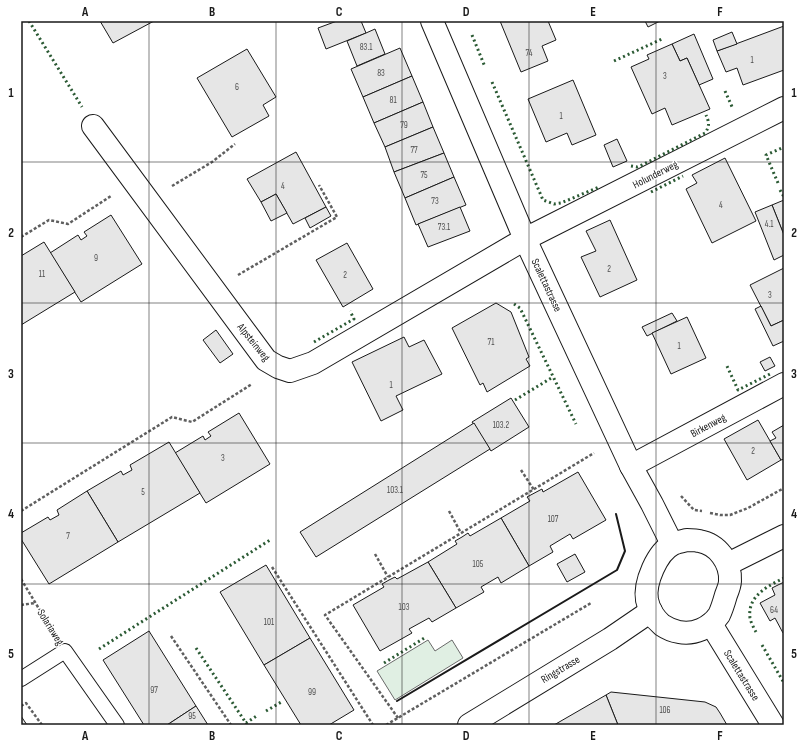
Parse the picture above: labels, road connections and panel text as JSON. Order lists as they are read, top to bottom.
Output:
{
  "streets": {
    "street": [
      "Holunderweg",
      "Scalettastrasse",
      "Alpsteinweg",
      "Birkenweg",
      "Ringstrasse"
    ],
    "lane": ["Solariaweg"]
  },
  "crossings": [
    ["Holunderweg", "Scalettastrasse"],
    ["Holunderweg", "Alpsteinweg"],
    ["Scalettastrasse", "Alpsteinweg"],
    ["Scalettastrasse", "Birkenweg"],
    ["Scalettastrasse", "Ringstrasse"]
  ],
  "house_numbers": [
    "83.1",
    "74",
    "1",
    "83",
    "3",
    "6",
    "81",
    "1",
    "79",
    "77",
    "75",
    "4",
    "73",
    "4",
    "4.1",
    "73.1",
    "9",
    "2",
    "11",
    "2",
    "3",
    "71",
    "1",
    "1",
    "103.2",
    "2",
    "3",
    "103.1",
    "5",
    "107",
    "7",
    "105",
    "103",
    "64",
    "101",
    "97",
    "99",
    "106",
    "95"
  ],
  "grid": {
    "columns": [
      "A",
      "B",
      "C",
      "D",
      "E",
      "F"
    ],
    "rows": [
      "1",
      "2",
      "3",
      "4",
      "5"
    ]
  }
}
